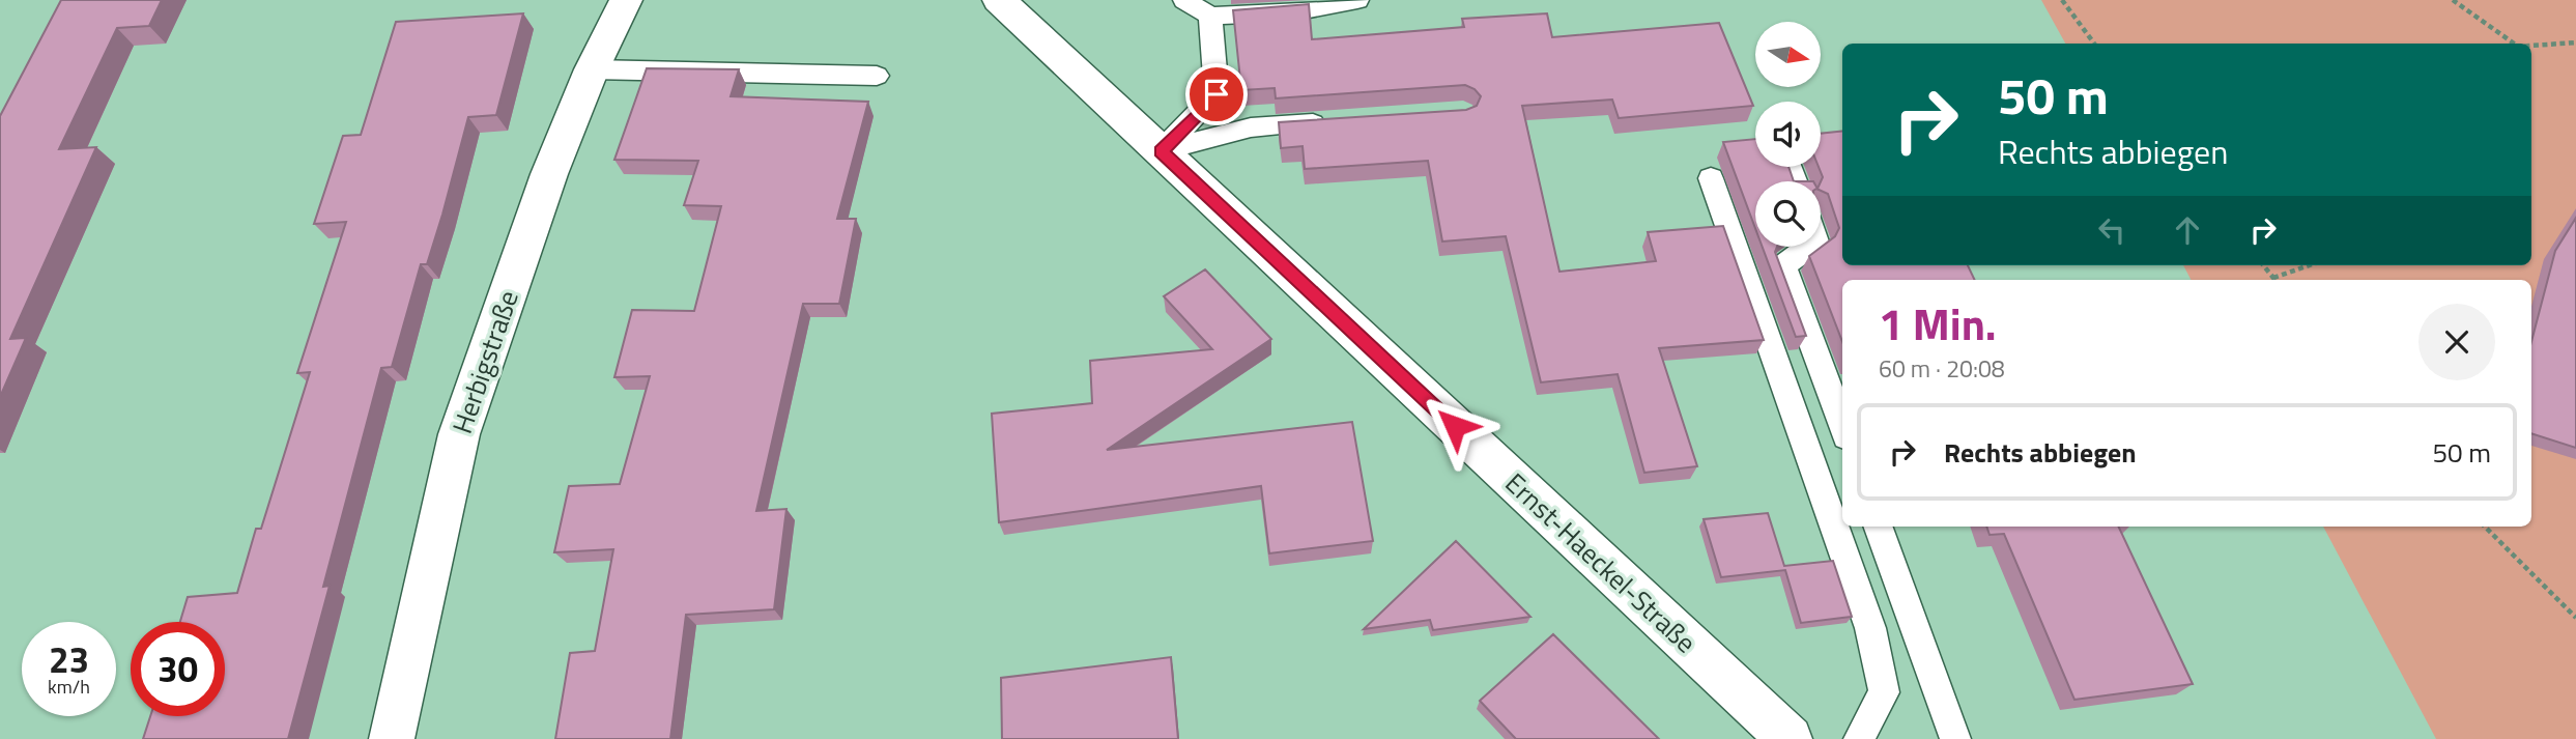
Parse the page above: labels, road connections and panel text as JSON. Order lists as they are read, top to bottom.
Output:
{
  "streets": {
    "street": ["Herbigstraße", "Ernst-Haeckel-Straße"]
  },
  "north": "right",
  "page": {
    "turn": ["50 m", "Rechts abbiegen"],
    "heading": ["1 Min.", "60 m · 20:08"],
    "list": [
      {
        "name": "Rechts abbiegen",
        "value": "50 m"
      }
    ],
    "speed": "23 km/h",
    "limit": "30"
  }
}
